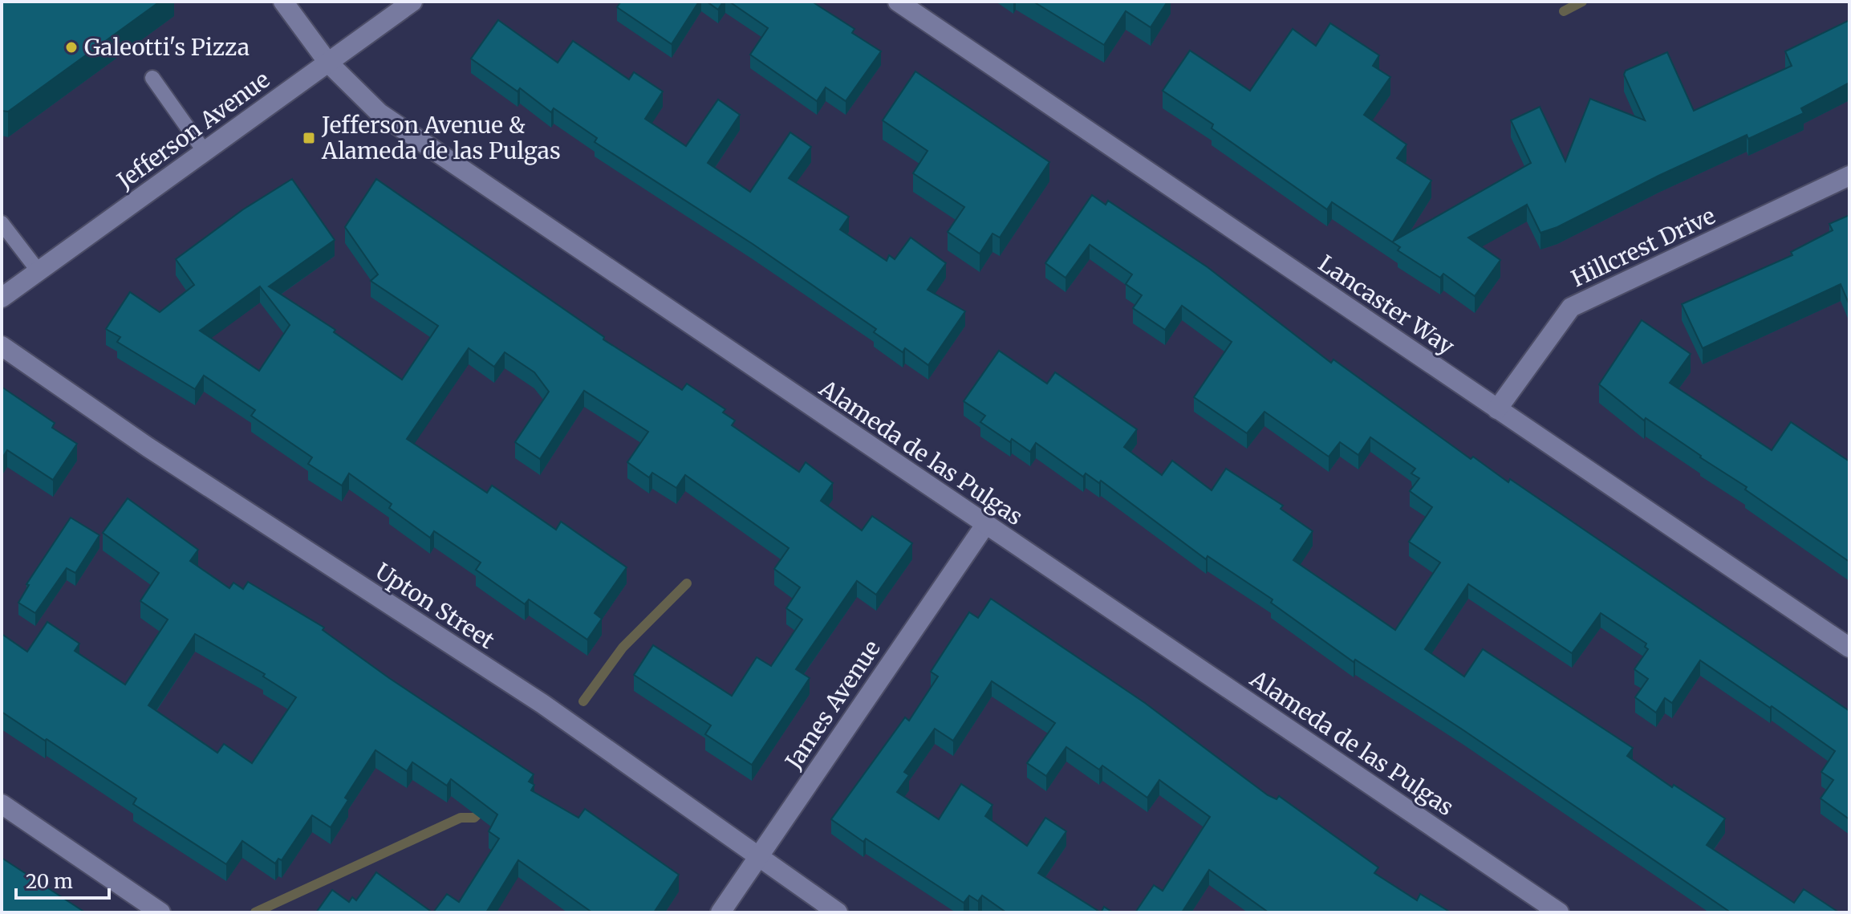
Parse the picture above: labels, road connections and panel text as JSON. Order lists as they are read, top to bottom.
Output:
{
  "streets": {
    "street": [
      "Jefferson Avenue",
      "Hillcrest Drive",
      "Lancaster Way",
      "Alameda de las Pulgas",
      "Upton Street",
      "James Avenue"
    ]
  },
  "crossings": [
    ["Jefferson Avenue", "Alameda de las Pulgas"],
    ["Hillcrest Drive", "Lancaster Way"],
    ["Alameda de las Pulgas", "James Avenue"],
    ["Upton Street", "James Avenue"]
  ],
  "places": {
    "other": ["Galeotti's Pizza"],
    "transit": ["Jefferson Avenue & Alameda de las Pulgas"]
  },
  "scale_bar": "20 m"
}
